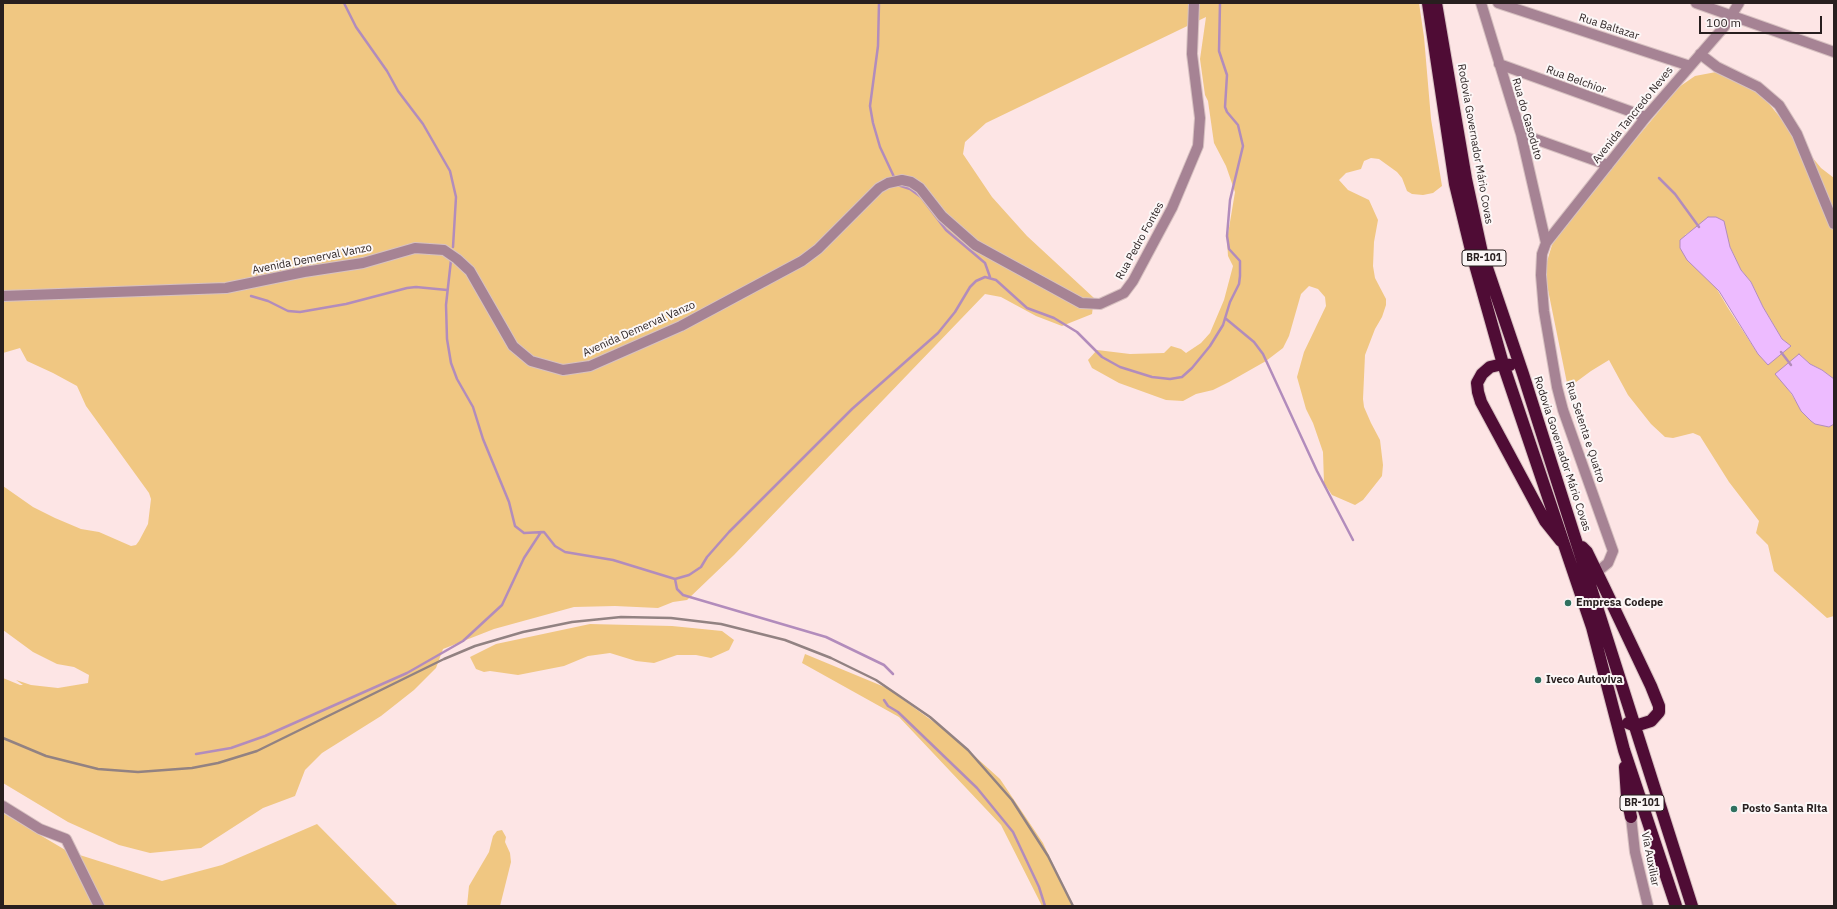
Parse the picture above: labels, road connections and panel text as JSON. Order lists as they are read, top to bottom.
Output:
{
  "streets": {
    "highway": ["Rodovia Governador Mário Covas", "BR-101"],
    "street": [
      "Rua Baltazar",
      "Rua Belchior",
      "Avenida Tancredo Neves",
      "Rua do Gasoduto",
      "Rua Pedro Fontes",
      "Avenida Demerval Vanzo",
      "Rua Setenta e Quatro",
      "Via Auxiliar"
    ]
  },
  "crossings": [
    ["Rua Baltazar", "Avenida Tancredo Neves"],
    ["Rua Belchior", "Avenida Tancredo Neves"],
    ["Rua Belchior", "Rua do Gasoduto"],
    ["Avenida Tancredo Neves", "Rua do Gasoduto"],
    ["Avenida Tancredo Neves", "Rua Setenta e Quatro"],
    ["Rua do Gasoduto", "Rua Setenta e Quatro"],
    ["Rua Pedro Fontes", "Avenida Demerval Vanzo"]
  ],
  "places": ["Empresa Codepe", "Iveco Autoviva", "Posto Santa Rita"],
  "scale_bar": "100 m"
}
